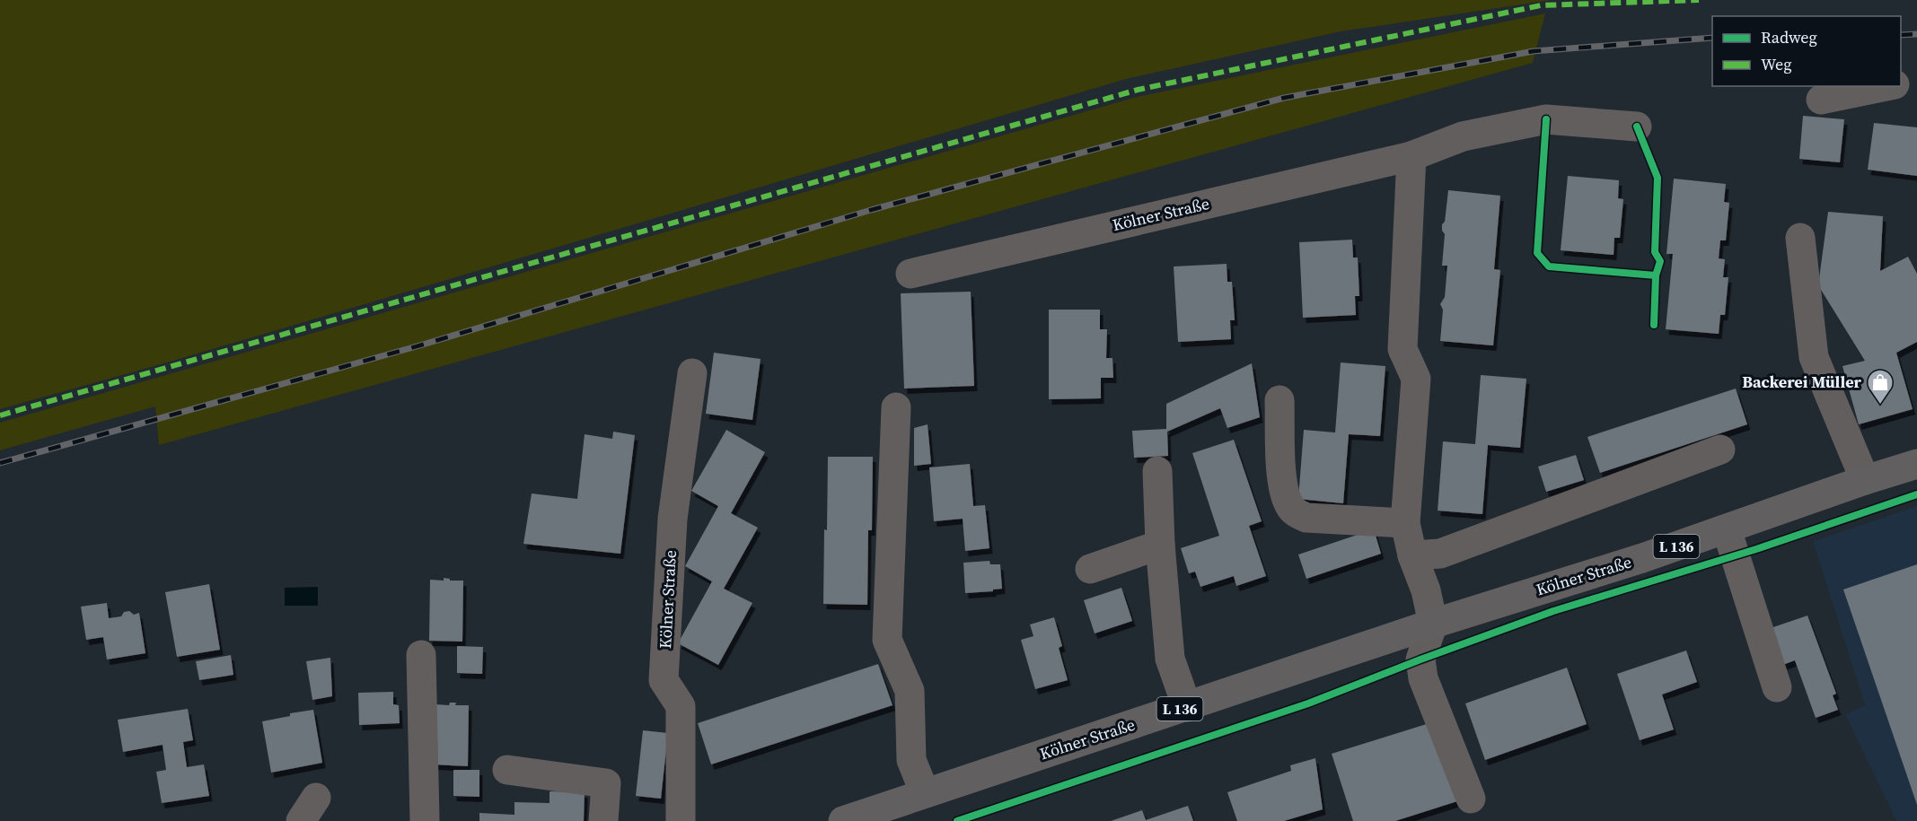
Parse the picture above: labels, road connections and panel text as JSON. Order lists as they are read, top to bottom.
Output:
{
  "streets": {
    "main road": ["Kölner Straße", "L 136"]
  },
  "places": {
    "shop": ["Backerei Müller"]
  },
  "legend": ["Radweg", "Weg"]
}
